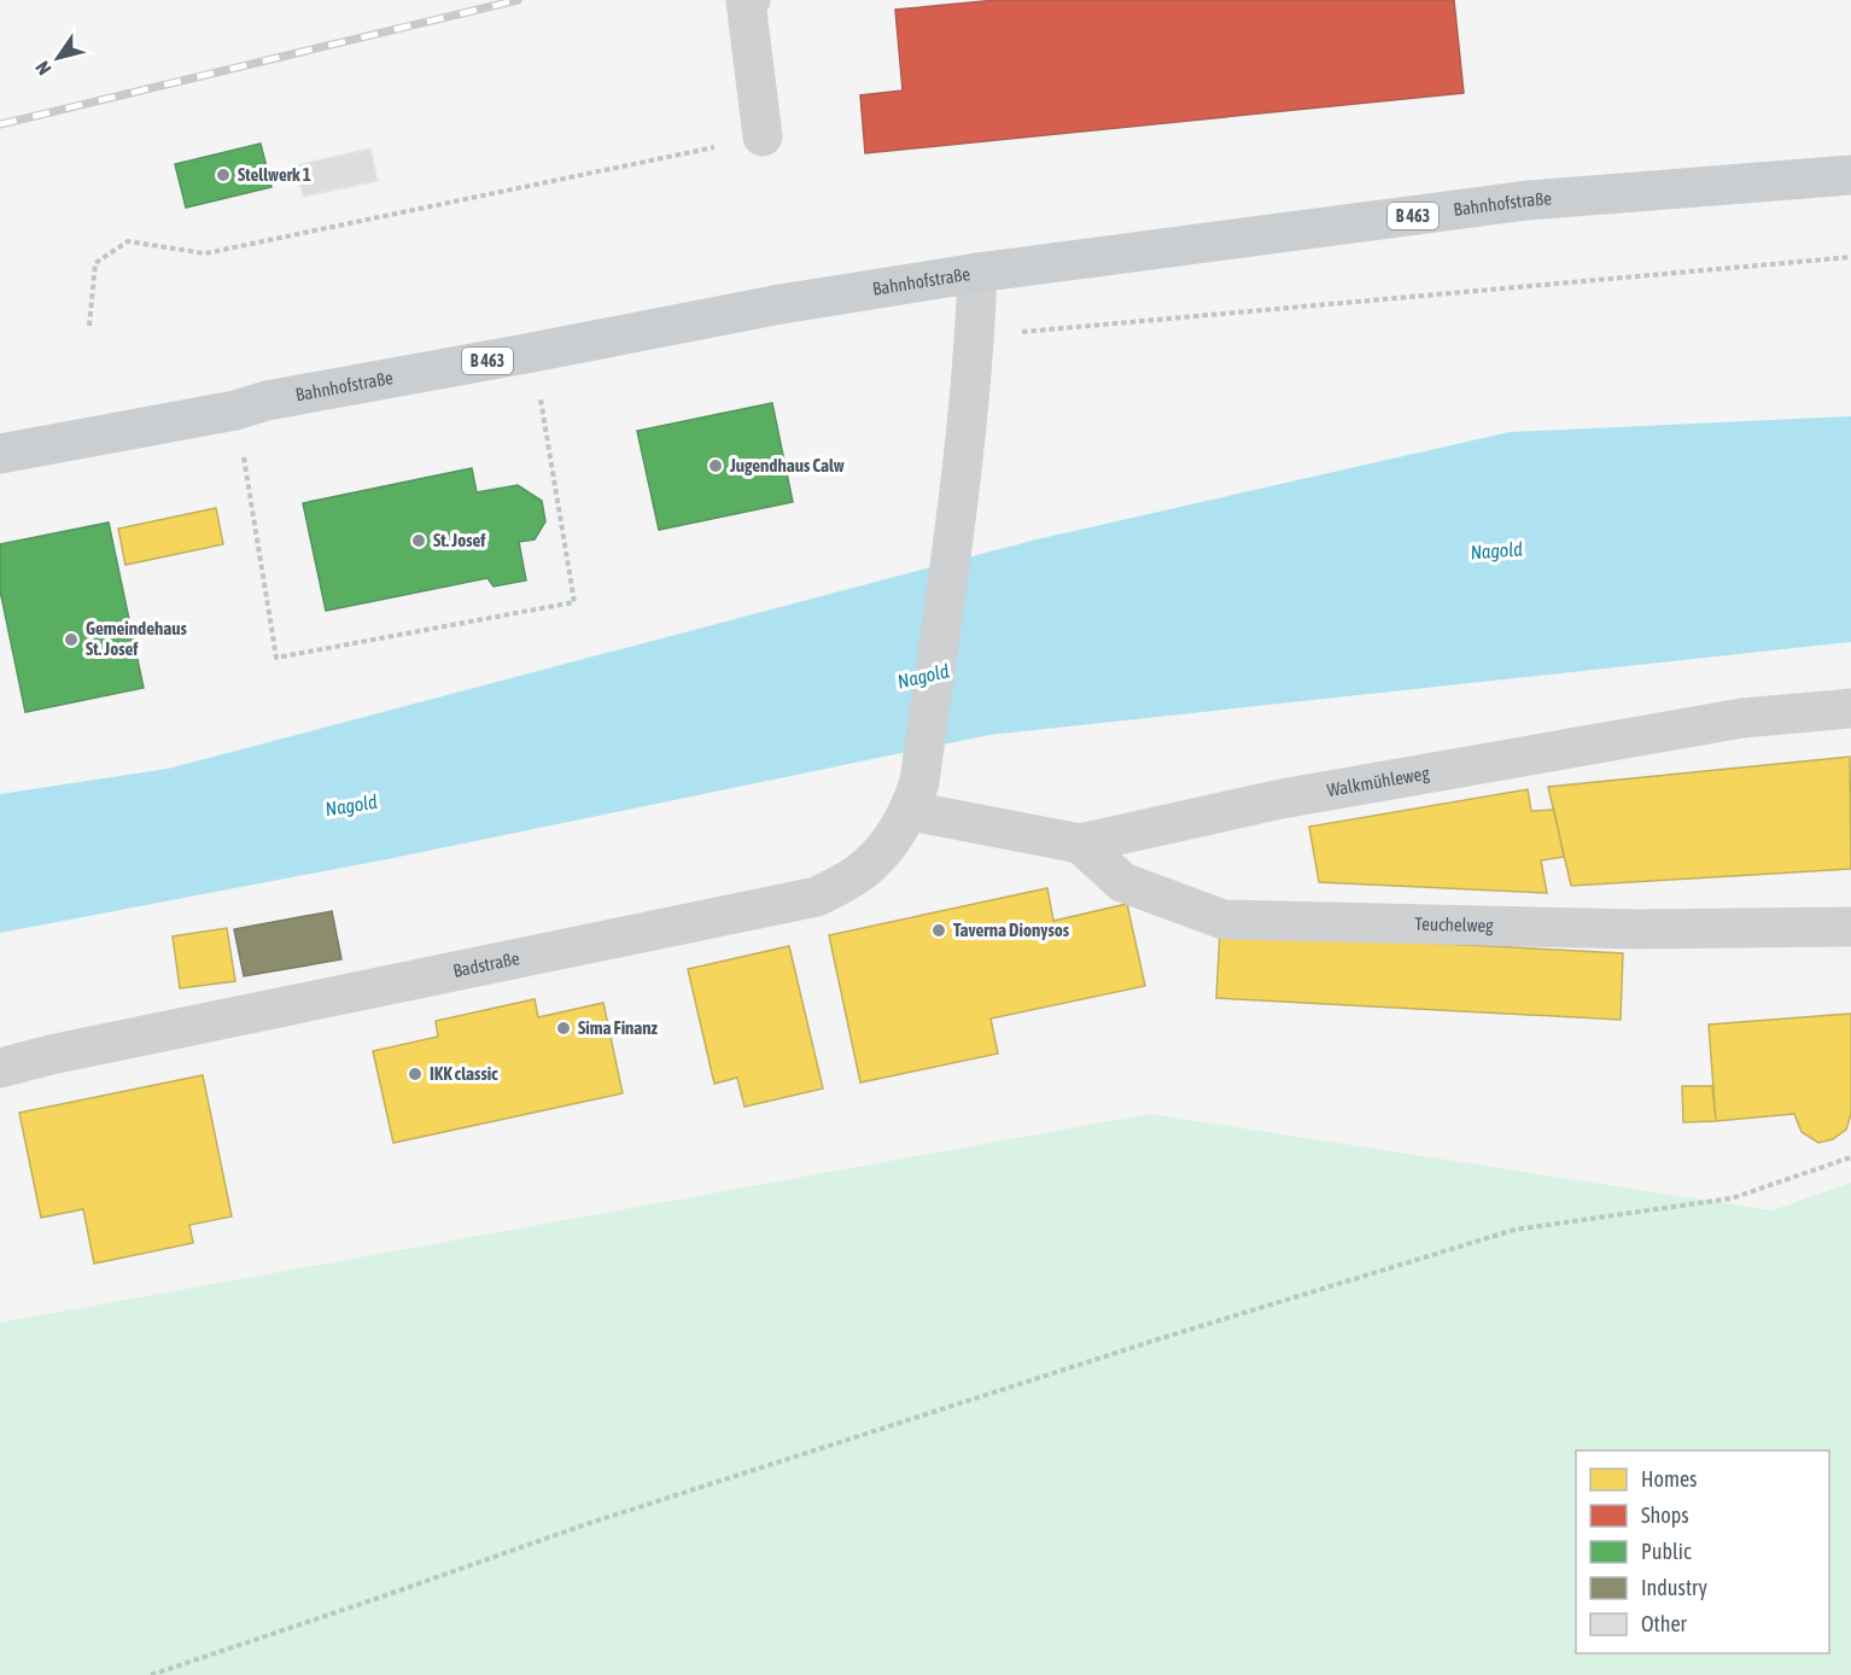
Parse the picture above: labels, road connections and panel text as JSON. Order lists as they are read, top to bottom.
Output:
{
  "streets": {
    "main road": ["Bahnhofstraße", "B 463"],
    "street": ["Walkmühleweg", "Teuchelweg", "Badstraße"]
  },
  "crossings": [
    ["Walkmühleweg", "Teuchelweg"],
    ["Walkmühleweg", "Badstraße"]
  ],
  "water": ["Nagold"],
  "places": [
    "Stellwerk 1",
    "Jugendhaus Calw",
    "St. Josef",
    "Gemeindehaus St. Josef",
    "Taverna Dionysos",
    "Sima Finanz",
    "IKK classic"
  ],
  "legend": [
    "Homes",
    "Shops",
    "Public",
    "Industry",
    "Other"
  ],
  "north": "bottom left"
}
